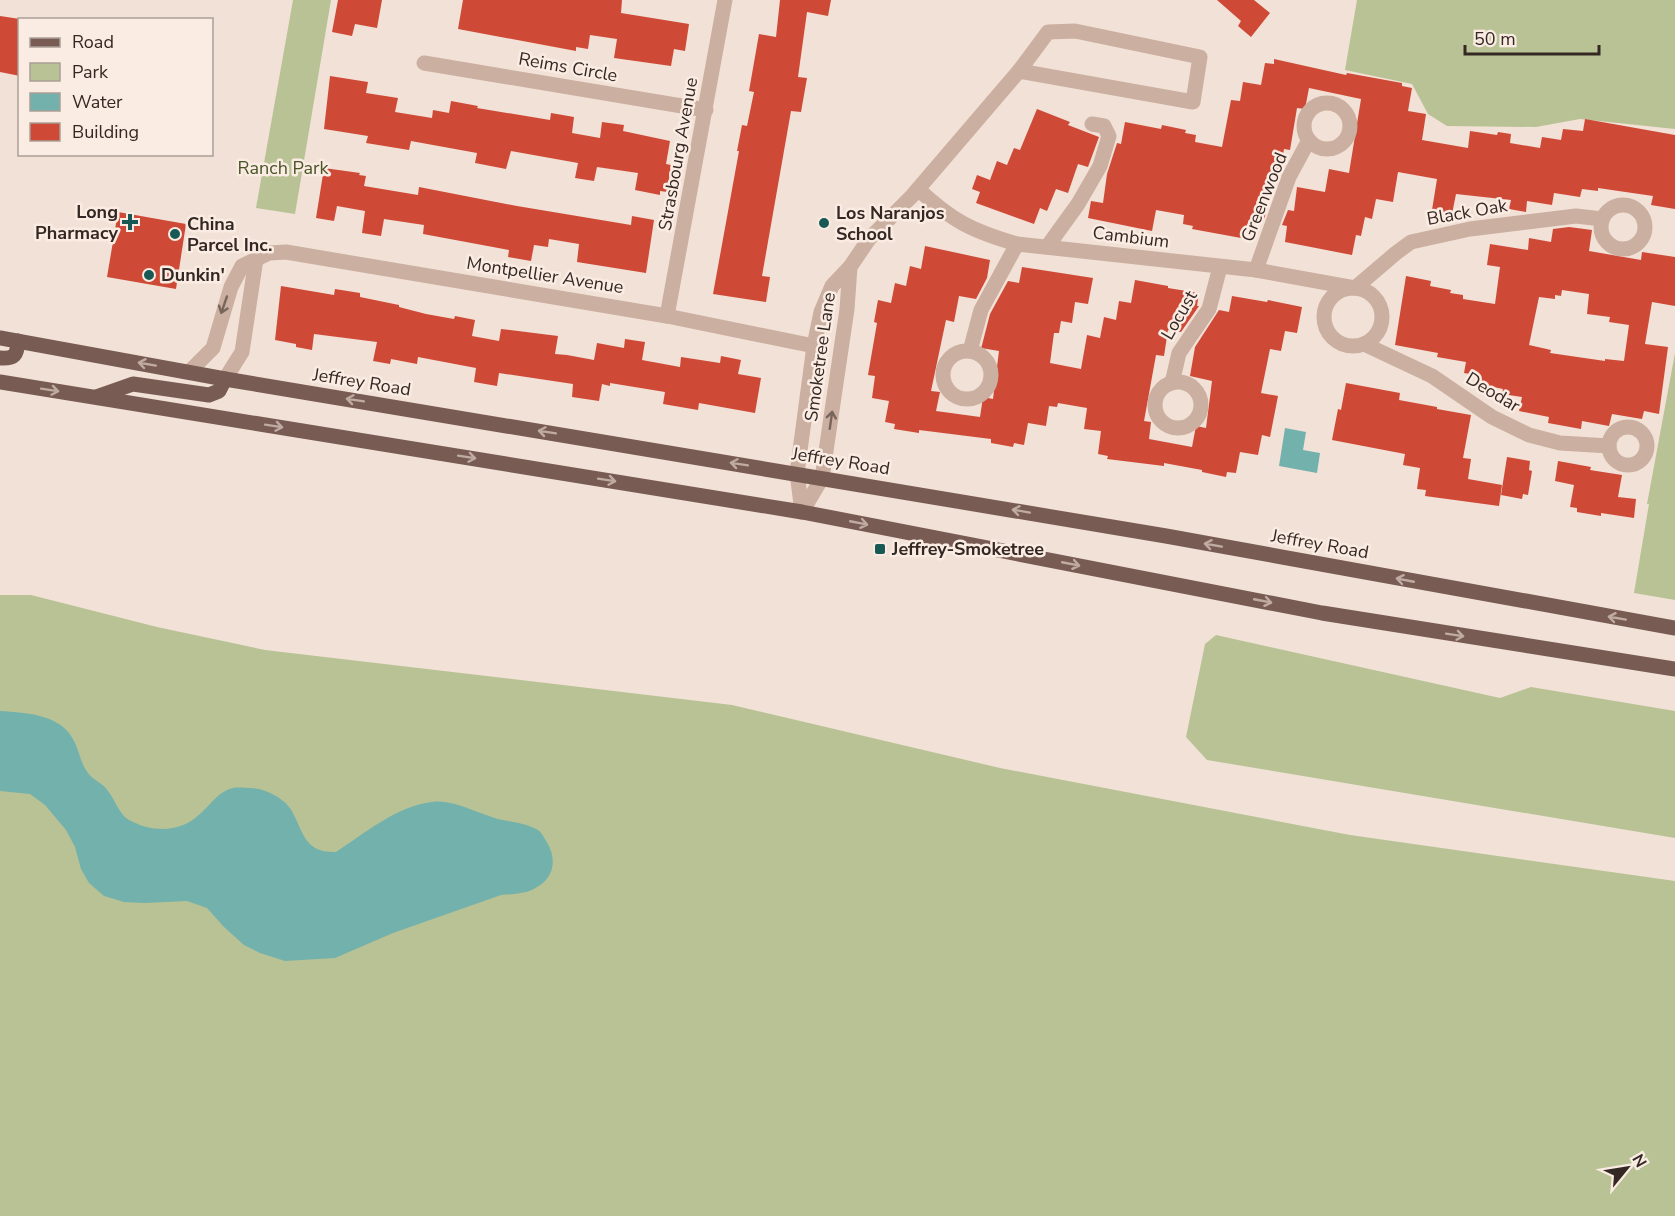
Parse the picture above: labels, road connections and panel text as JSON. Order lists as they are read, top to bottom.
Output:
{
  "streets": {
    "main road": ["Jeffrey Road"],
    "street": [
      "Reims Circle",
      "Strasbourg Avenue",
      "Greenwood",
      "Black Oak",
      "Cambium",
      "Montpellier Avenue",
      "Locust",
      "Smoketree Lane",
      "Deodar"
    ]
  },
  "crossings": [
    ["Reims Circle", "Strasbourg Avenue"],
    ["Strasbourg Avenue", "Montpellier Avenue"],
    ["Greenwood", "Cambium"],
    ["Black Oak", "Cambium"],
    ["Black Oak", "Deodar"],
    ["Cambium", "Locust"],
    ["Cambium", "Smoketree Lane"],
    ["Cambium", "Deodar"],
    ["Montpellier Avenue", "Smoketree Lane"],
    ["Smoketree Lane", "Jeffrey Road"]
  ],
  "parks": ["Ranch Park"],
  "places": {
    "health": ["Long Pharmacy"],
    "other": ["Los Naranjos School", "China Parcel Inc.", "Dunkin'"],
    "transit": ["Jeffrey-Smoketree"]
  },
  "legend": [
    "Road",
    "Park",
    "Water",
    "Building"
  ],
  "scale_bar": "50 m",
  "north": "top right"
}
